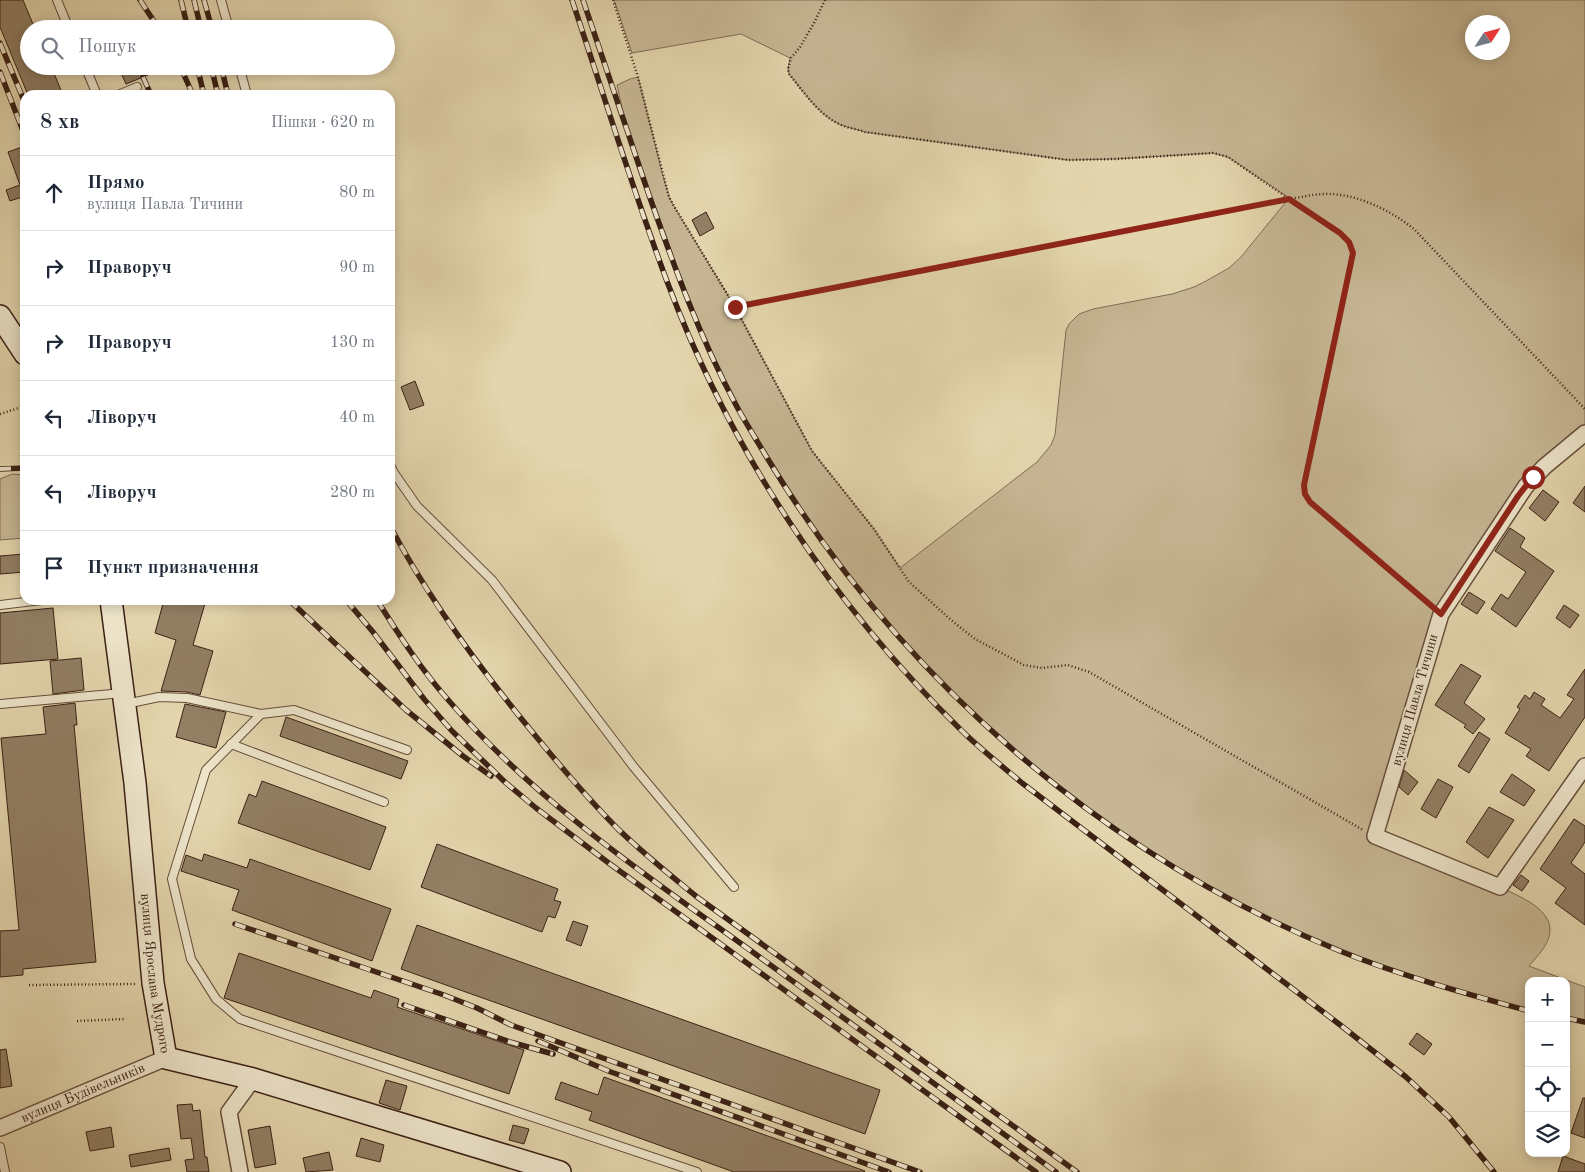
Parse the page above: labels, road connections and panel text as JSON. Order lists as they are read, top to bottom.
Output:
{
  "streets": {
    "street": ["вулиця Павла Тичини", "вулиця Ярослава Мудрого", "вулиця Будівельників"]
  },
  "crossings": [
    ["вулиця Ярослава Мудрого", "вулиця Будівельників"]
  ],
  "north": "top right",
  "page": {
    "search": "Пошук",
    "heading": ["8 хв", "Пішки · 620 m"],
    "list": [
      ["Прямо", "вулиця Павла Тичини", "80 m"],
      ["Праворуч", "90 m"],
      ["Праворуч", "130 m"],
      ["Ліворуч", "40 m"],
      ["Ліворуч", "280 m"],
      "Пункт призначення"
    ],
    "map_buttons": ["+", "−"]
  }
}
